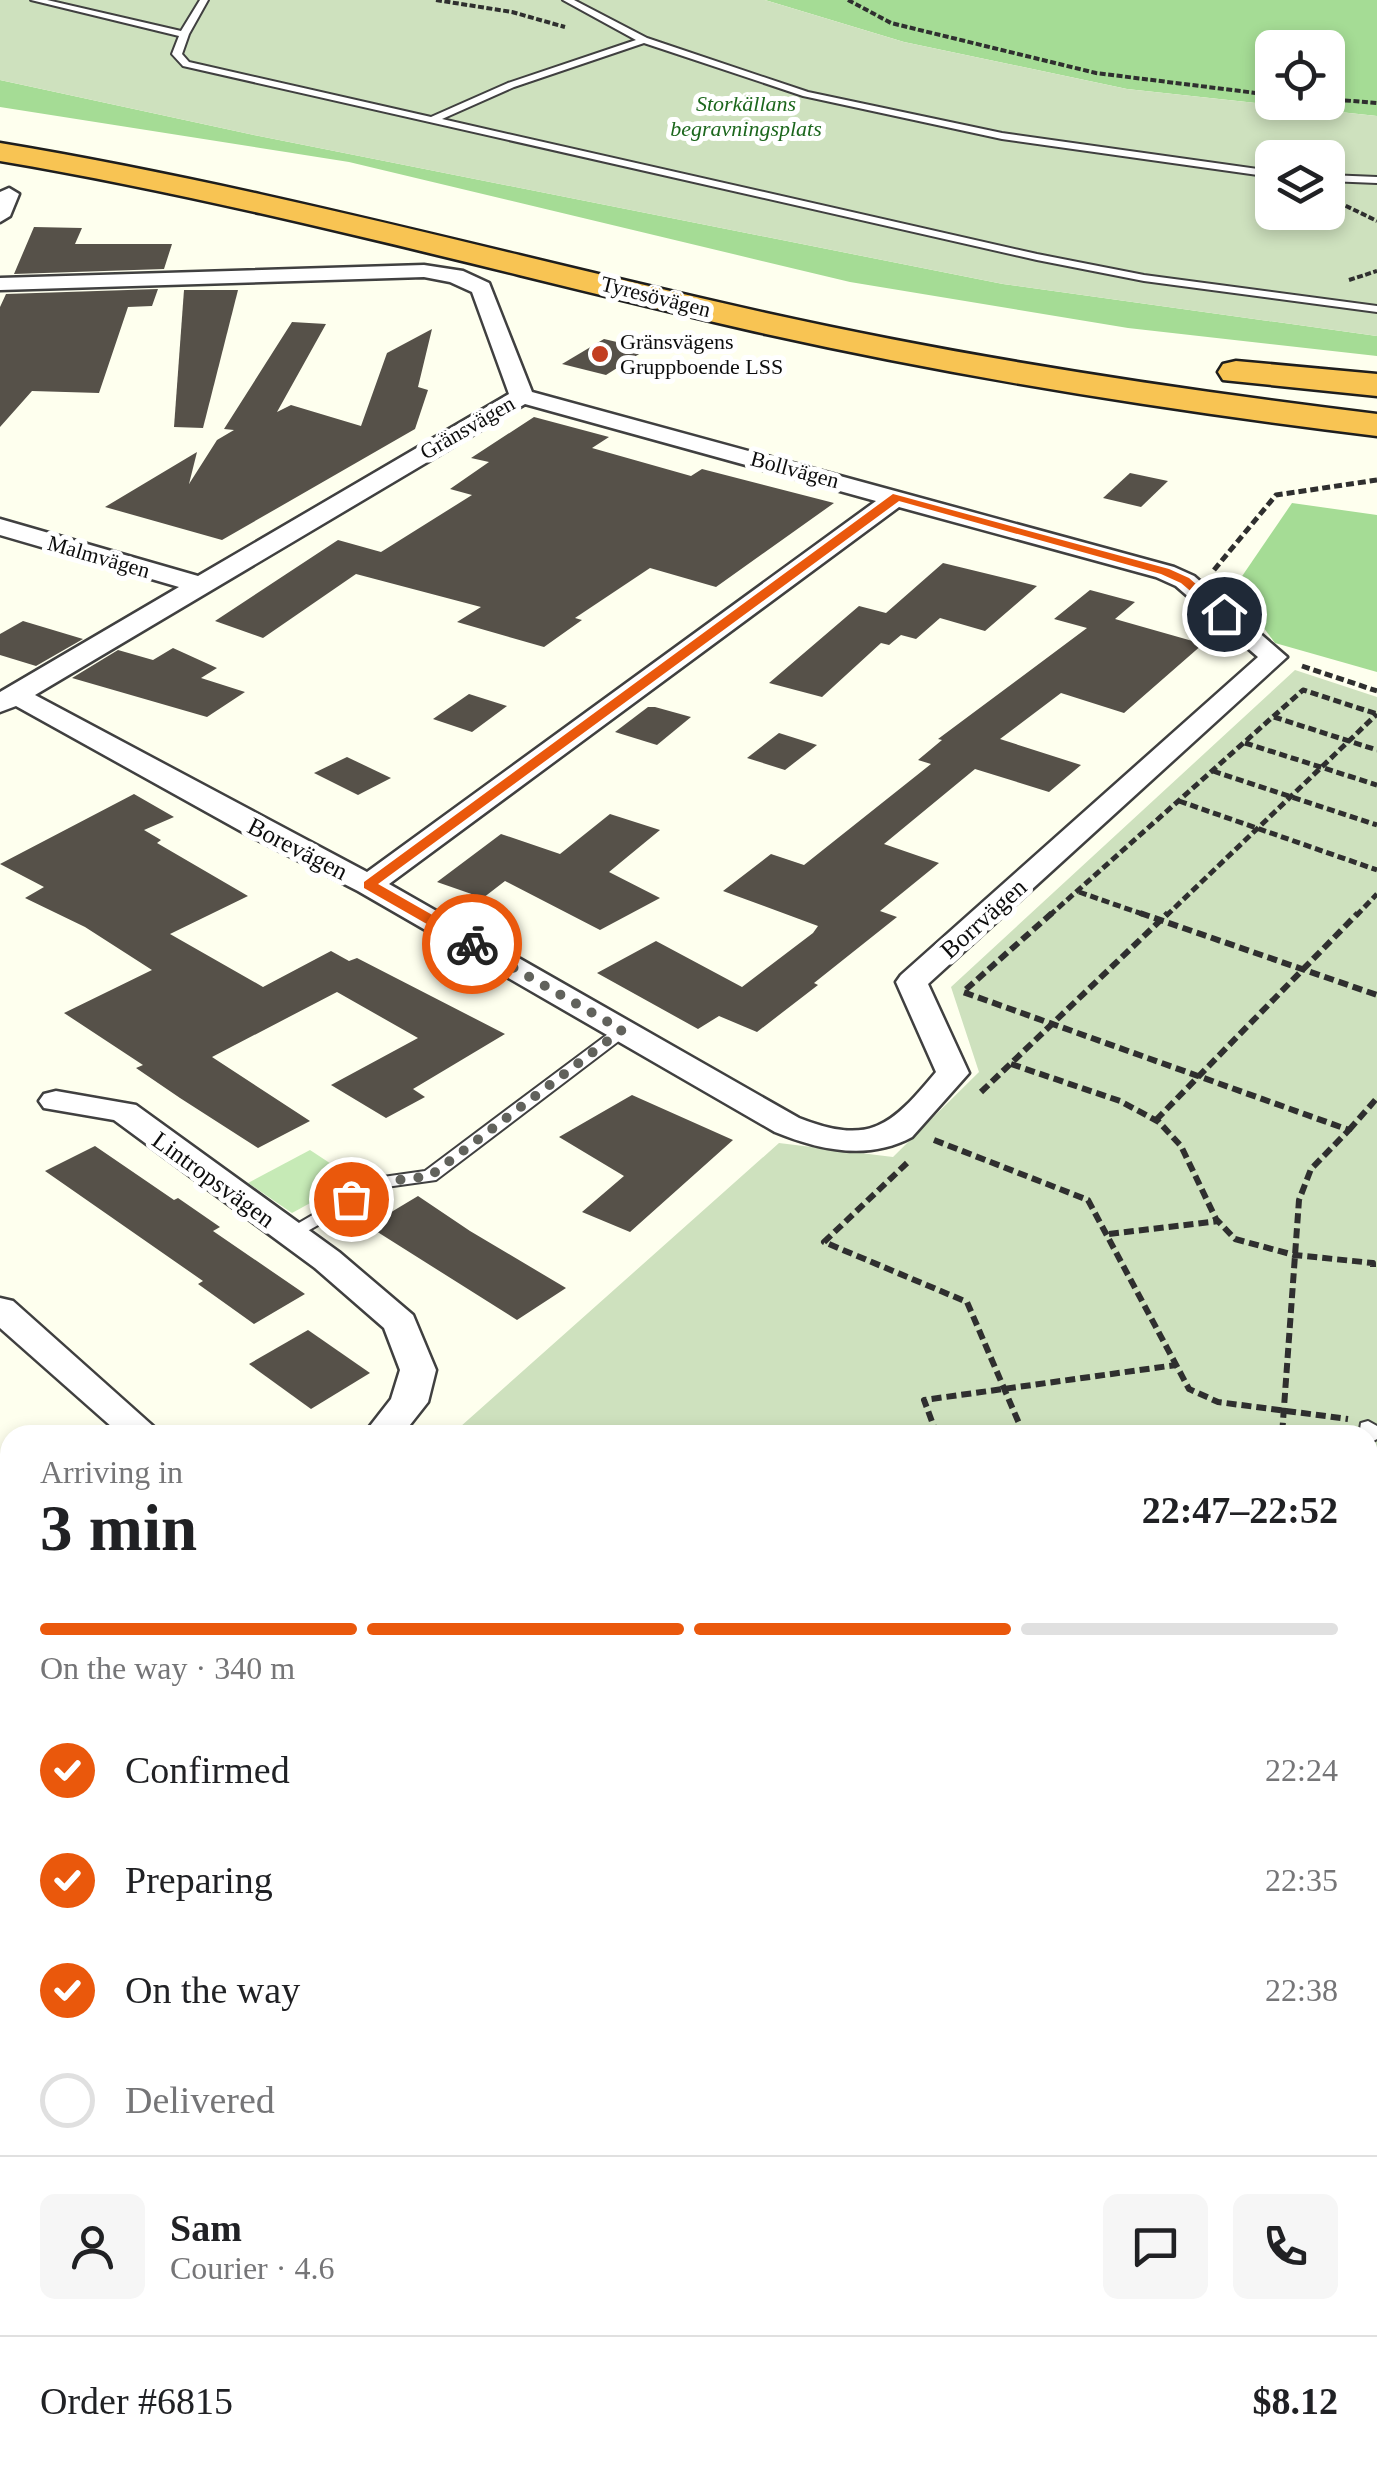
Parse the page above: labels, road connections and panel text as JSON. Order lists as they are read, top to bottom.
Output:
{
  "streets": {
    "highway": ["Tyresövägen"],
    "street": [
      "Gränsvägen",
      "Bollvägen",
      "Malmvägen",
      "Borevägen",
      "Borrvägen",
      "Lintropsvägen"
    ]
  },
  "crossings": [
    ["Gränsvägen", "Bollvägen"],
    ["Gränsvägen", "Malmvägen"],
    ["Gränsvägen", "Borevägen"],
    ["Bollvägen", "Borrvägen"],
    ["Borevägen", "Borrvägen"]
  ],
  "parks": ["Storkällans begravningsplats"],
  "places": ["Gränsvägens Gruppboende LSS"],
  "page": {
    "heading": ["3 min", "Arriving in", "22:47–22:52"],
    "panel": [
      "Sam",
      "Courier · 4.6",
      "Order #6815",
      "$8.12"
    ],
    "bar": "On the way · 340 m",
    "list": [
      ["Confirmed", "22:24"],
      ["Preparing", "22:35"],
      ["On the way", "22:38"],
      "Delivered"
    ]
  }
}
